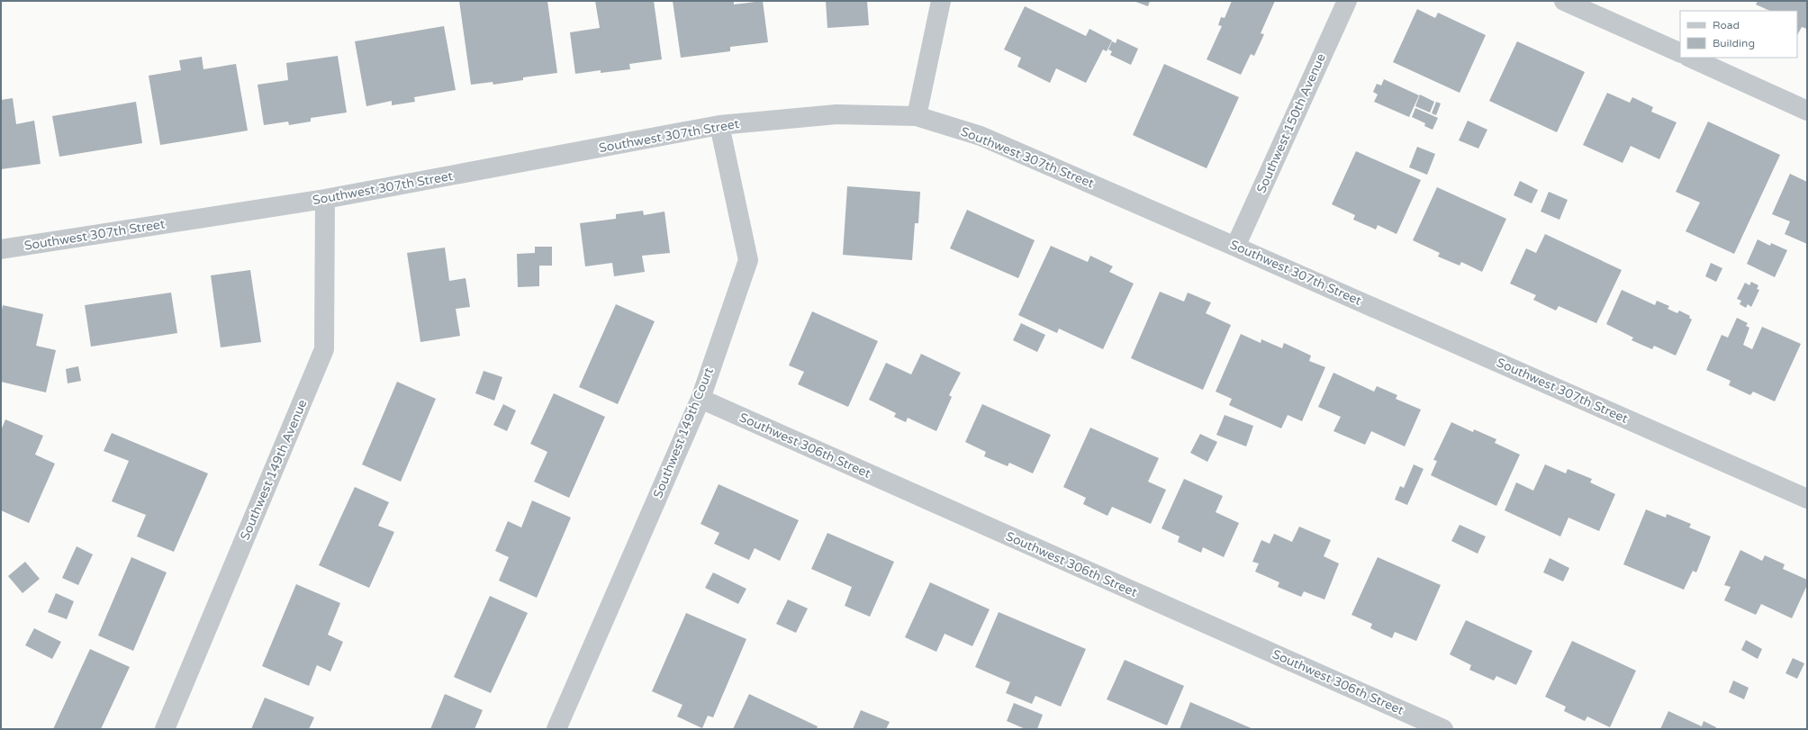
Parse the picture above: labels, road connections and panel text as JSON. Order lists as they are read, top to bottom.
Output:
{
  "streets": {
    "street": [
      "Southwest 150th Avenue",
      "Southwest 307th Street",
      "Southwest 149th Court",
      "Southwest 306th Street",
      "Southwest 149th Avenue"
    ]
  },
  "crossings": [
    ["Southwest 150th Avenue", "Southwest 307th Street"],
    ["Southwest 307th Street", "Southwest 149th Court"],
    ["Southwest 307th Street", "Southwest 149th Avenue"],
    ["Southwest 149th Court", "Southwest 306th Street"]
  ],
  "legend": ["Road", "Building"]
}
